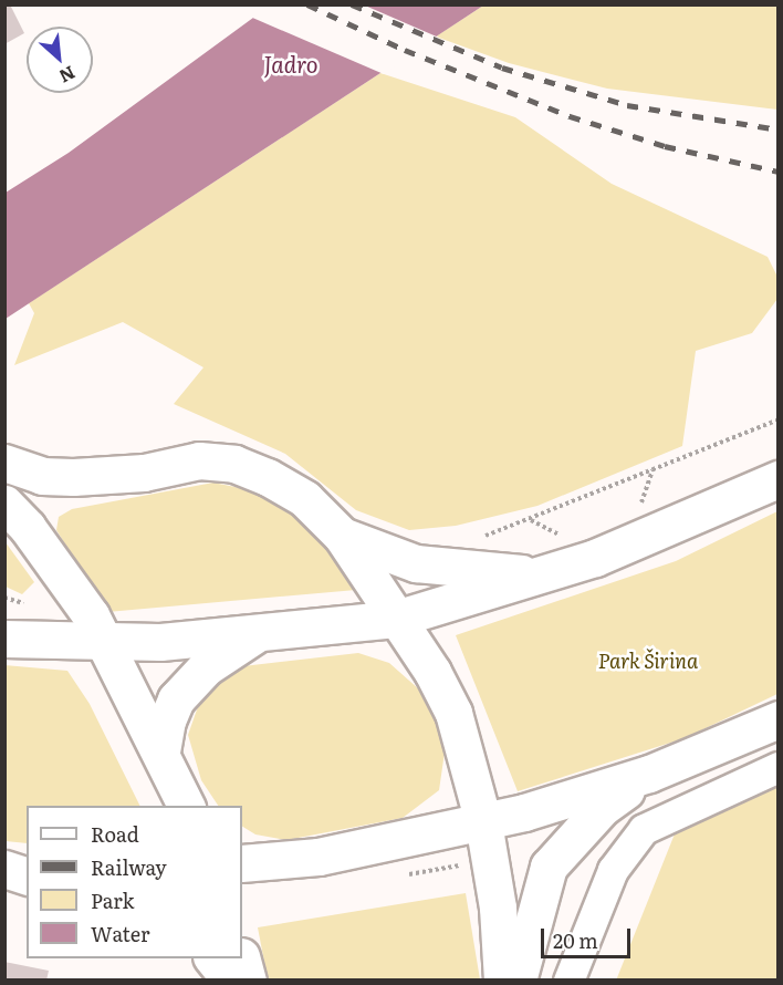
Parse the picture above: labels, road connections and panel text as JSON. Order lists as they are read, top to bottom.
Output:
{
  "water": ["Jadro"],
  "parks": ["Park Širina"],
  "legend": [
    "Road",
    "Railway",
    "Park",
    "Water"
  ],
  "scale_bar": "20 m",
  "north": "bottom right"
}
